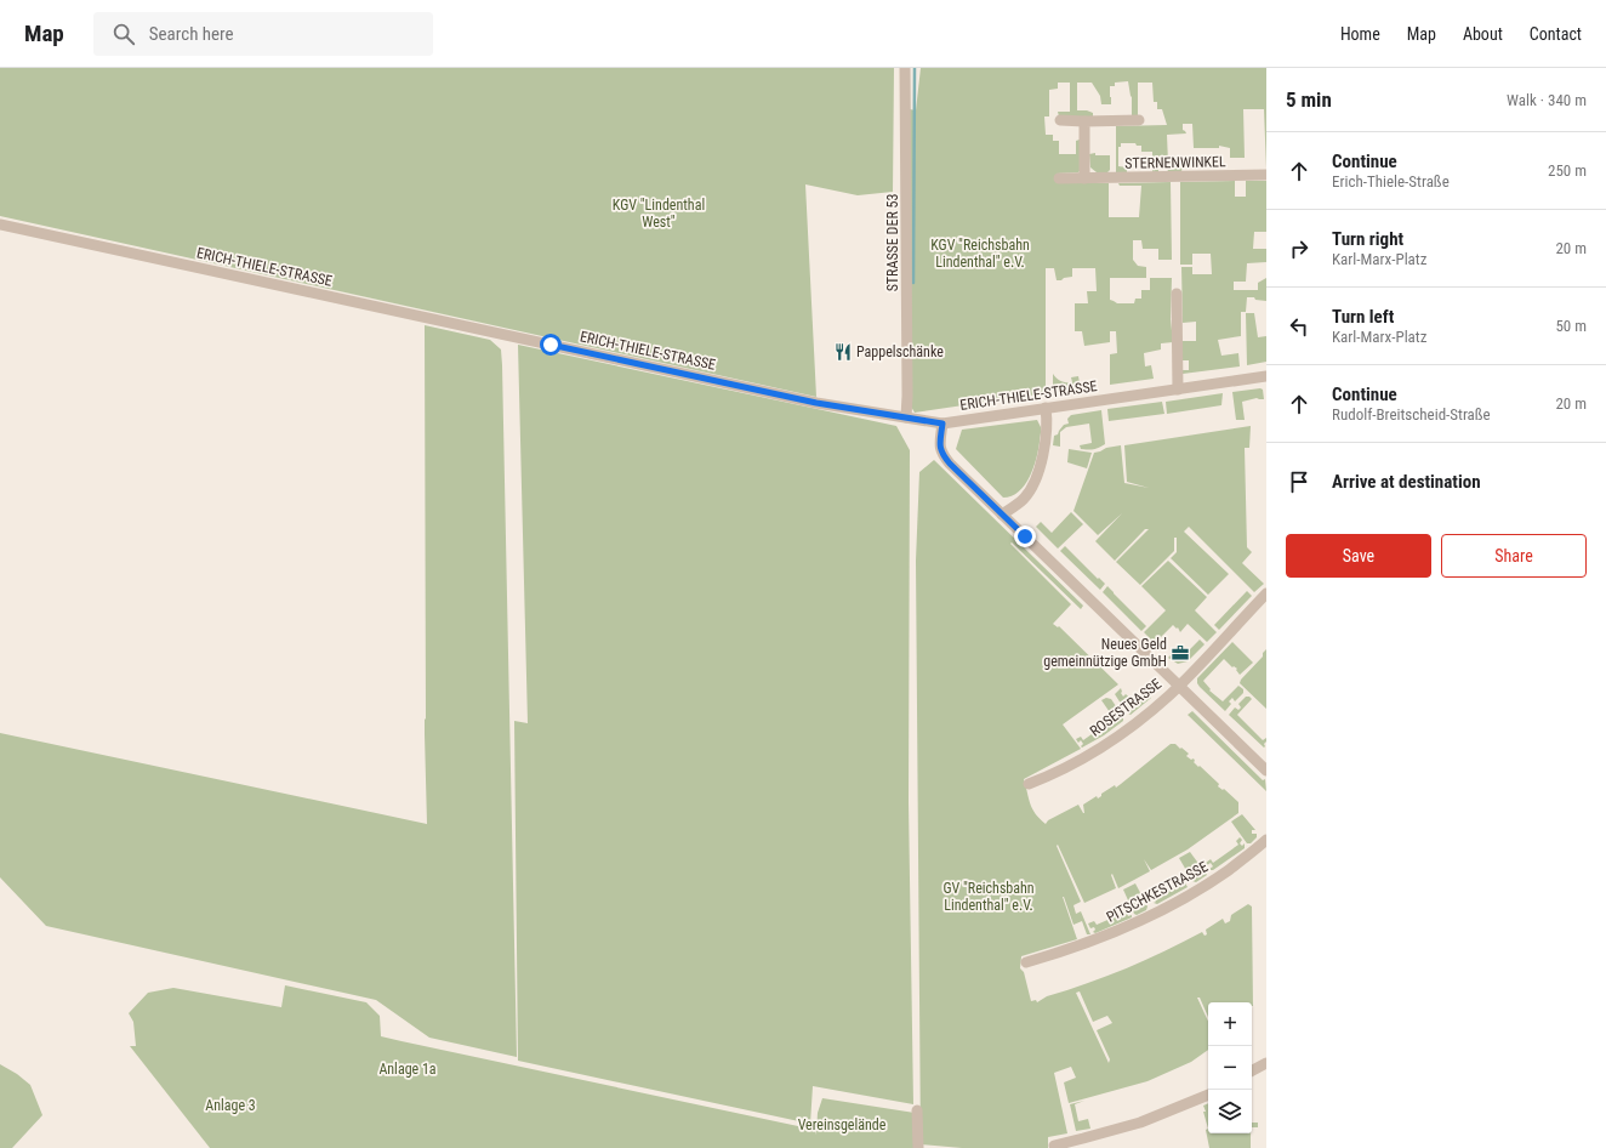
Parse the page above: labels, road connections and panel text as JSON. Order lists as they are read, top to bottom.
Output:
{
  "streets": {
    "street": [
      "STERNENWINKEL",
      "STRASSE DER 53",
      "ERICH-THIELE-STRASSE",
      "ROSESTRASSE",
      "PITSCHKESTRASSE"
    ]
  },
  "crossings": [
    ["STRASSE DER 53", "ERICH-THIELE-STRASSE"]
  ],
  "parks": [
    "KGV \"Lindenthal West\"",
    "KGV \"Reichsbahn Lindenthal\" e.V.",
    "GV \"Reichsbahn Lindenthal\" e.V.",
    "Anlage 1a",
    "Anlage 3",
    "Vereinsgelände"
  ],
  "places": {
    "restaurant": ["Pappelschänke"],
    "office": ["Neues Geld gemeinnützige GmbH"]
  },
  "page": {
    "header": "Map",
    "search": "Search here",
    "nav": [
      "Home",
      "Map",
      "About",
      "Contact"
    ],
    "heading": ["5 min", "Walk · 340 m"],
    "list": [
      ["Continue", "Erich-Thiele-Straße", "250 m"],
      ["Turn right", "Karl-Marx-Platz", "20 m"],
      ["Turn left", "Karl-Marx-Platz", "50 m"],
      ["Continue", "Rudolf-Breitscheid-Straße", "20 m"],
      "Arrive at destination"
    ],
    "buttons": ["Save", "Share"],
    "map_buttons": ["+", "−"]
  }
}
